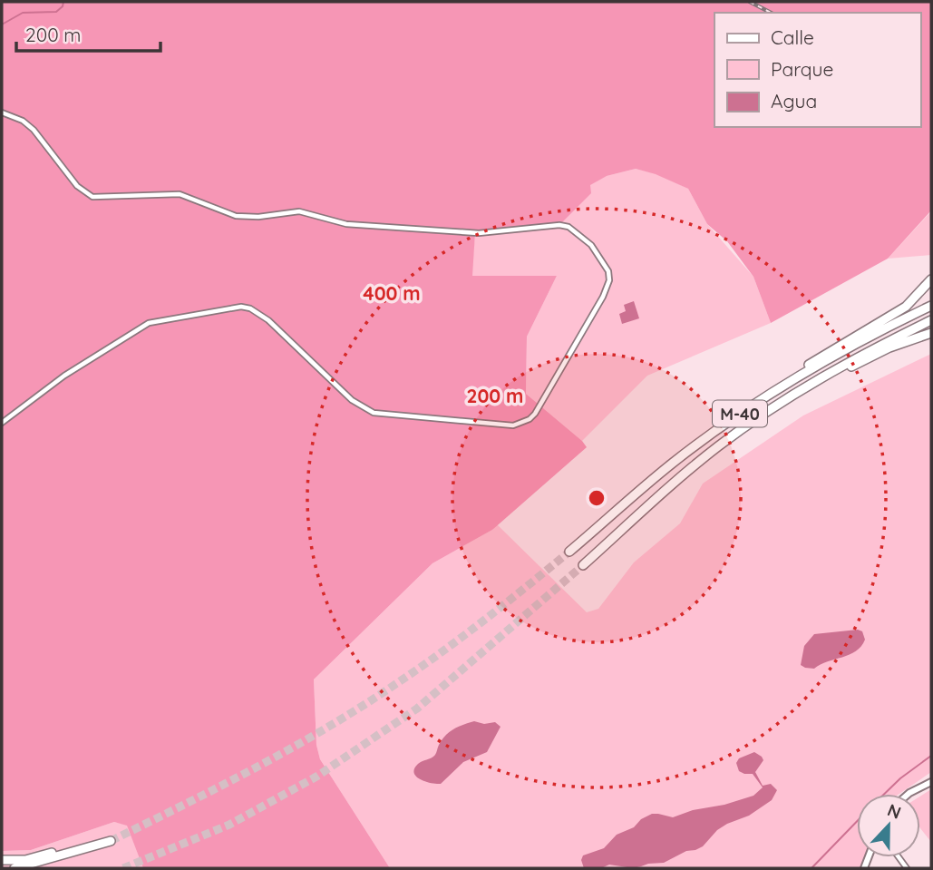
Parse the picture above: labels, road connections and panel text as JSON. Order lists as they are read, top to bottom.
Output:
{
  "streets": {
    "highway": ["M-40"]
  },
  "legend": ["Calle", "Parque", "Agua"],
  "scale_bar": "200 m",
  "north": "top",
  "rings": ["400 m", "200 m"]
}
